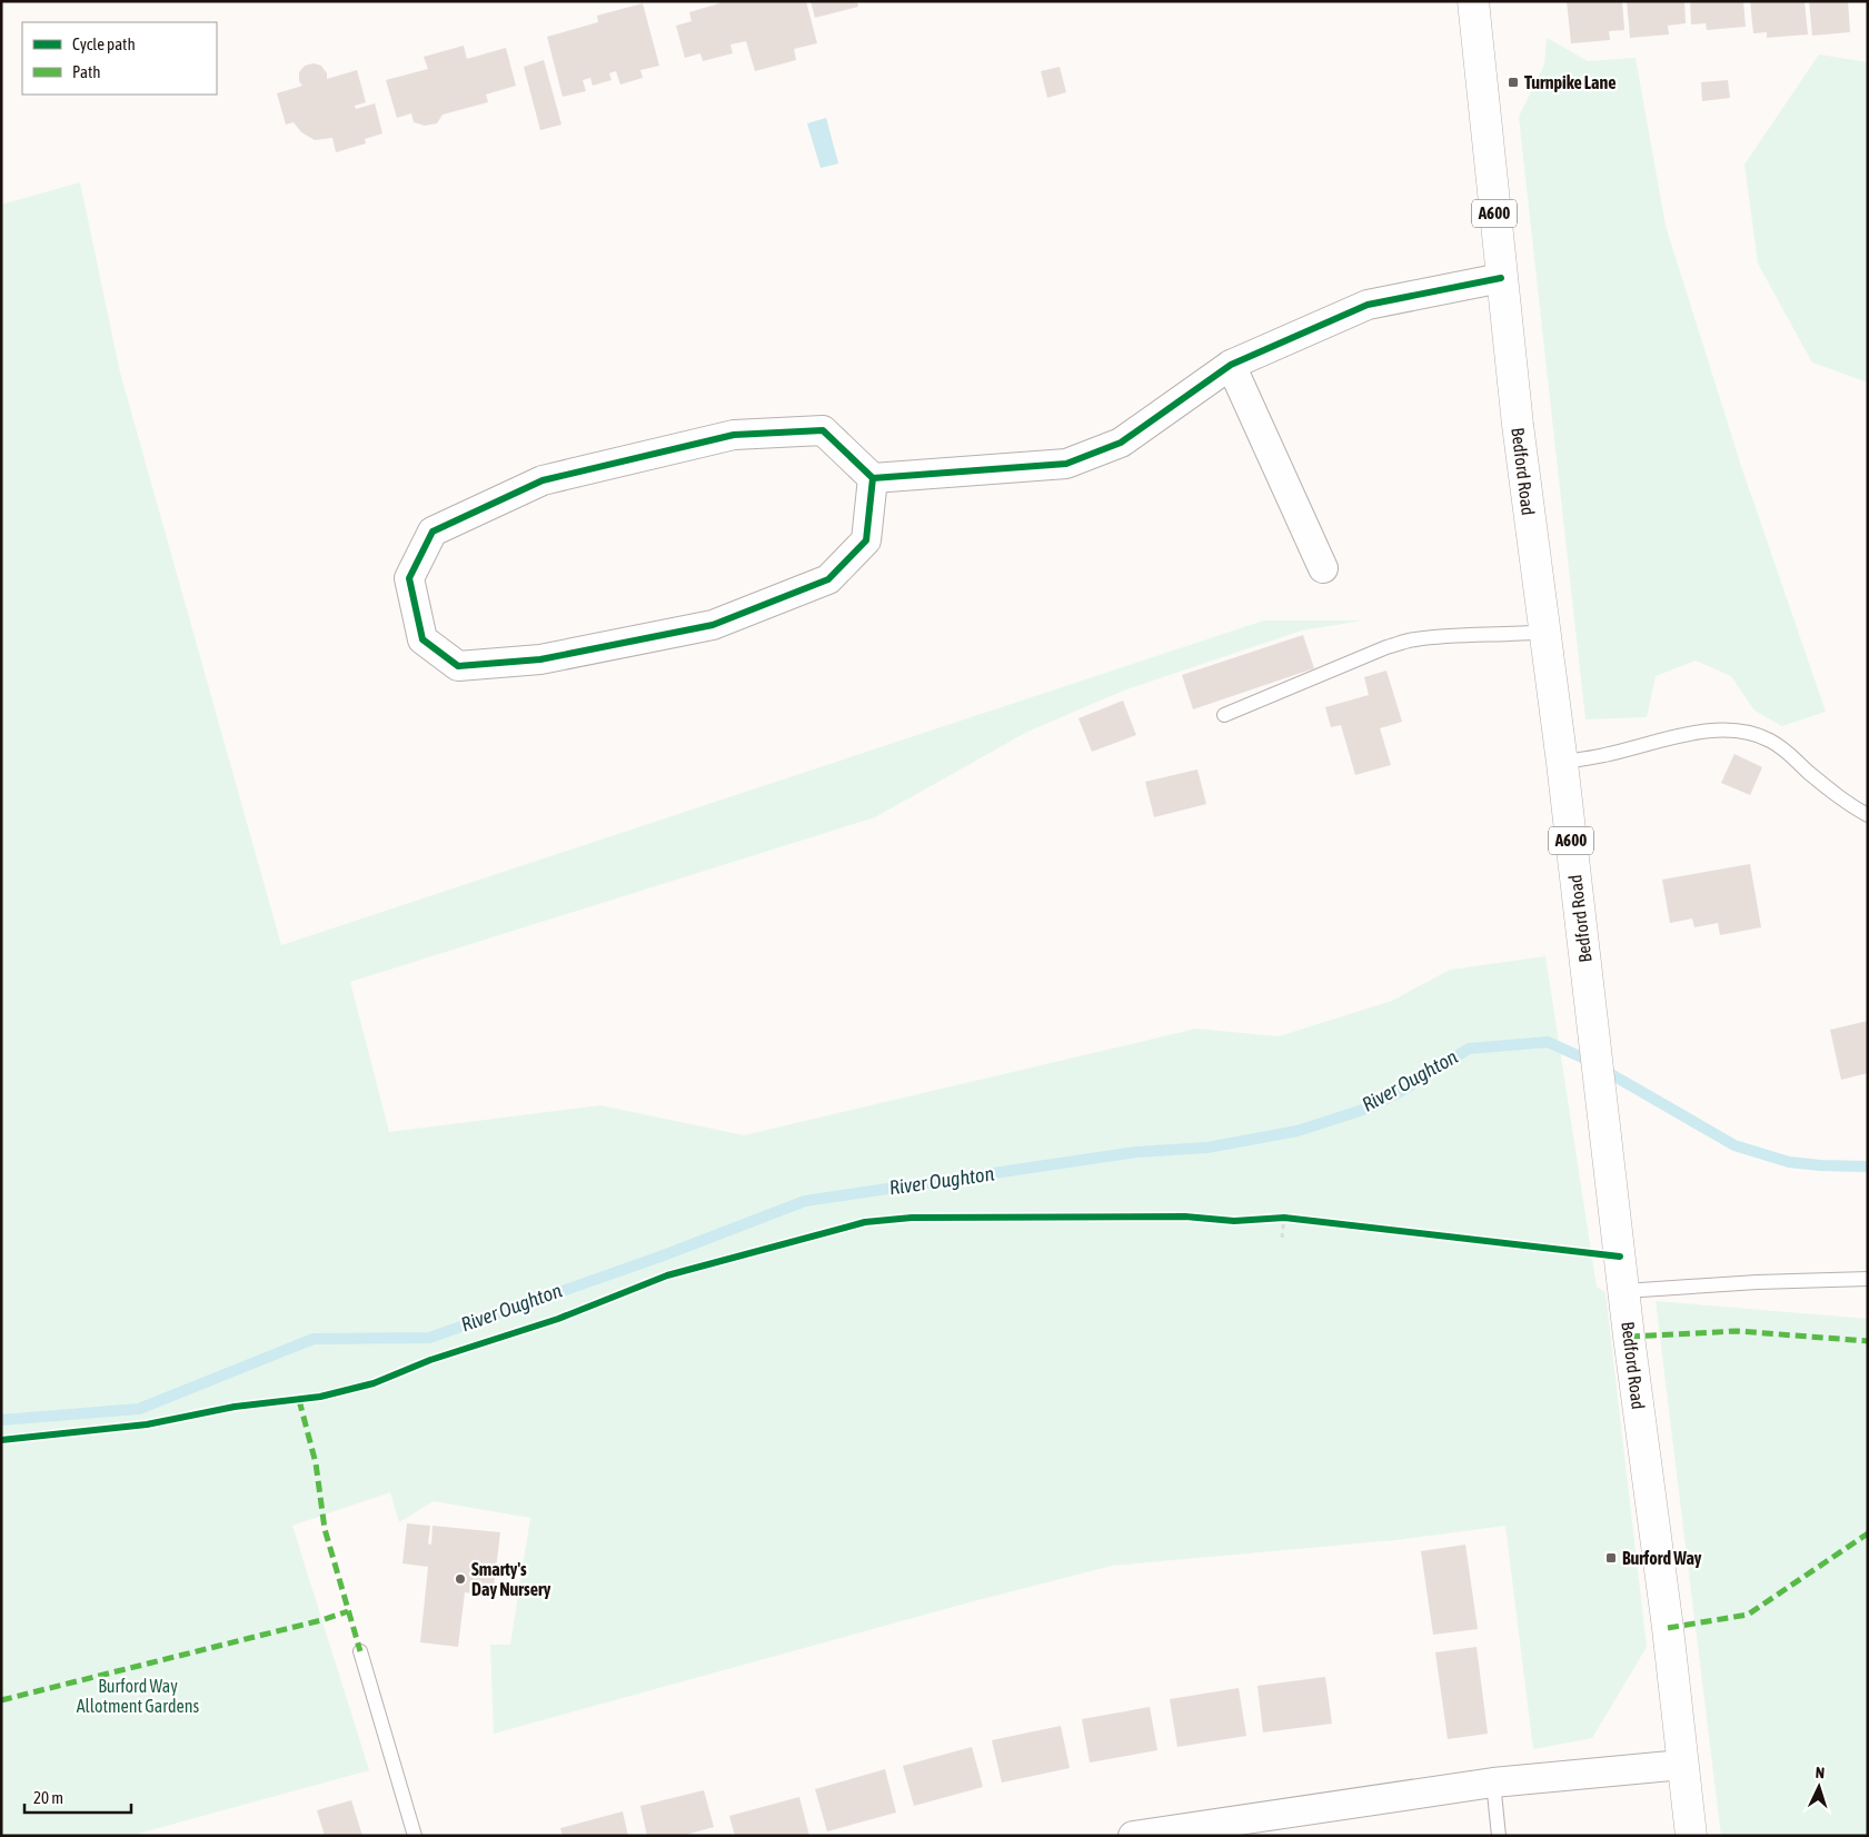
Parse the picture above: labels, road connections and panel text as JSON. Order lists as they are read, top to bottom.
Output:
{
  "streets": {
    "main road": ["A600", "Bedford Road"]
  },
  "water": ["River Oughton"],
  "parks": ["Burford Way Allotment Gardens"],
  "places": {
    "transit": ["Turnpike Lane", "Burford Way"],
    "other": ["Smarty's Day Nursery"]
  },
  "legend": ["Cycle path", "Path"],
  "scale_bar": "20 m",
  "north": "top"
}
